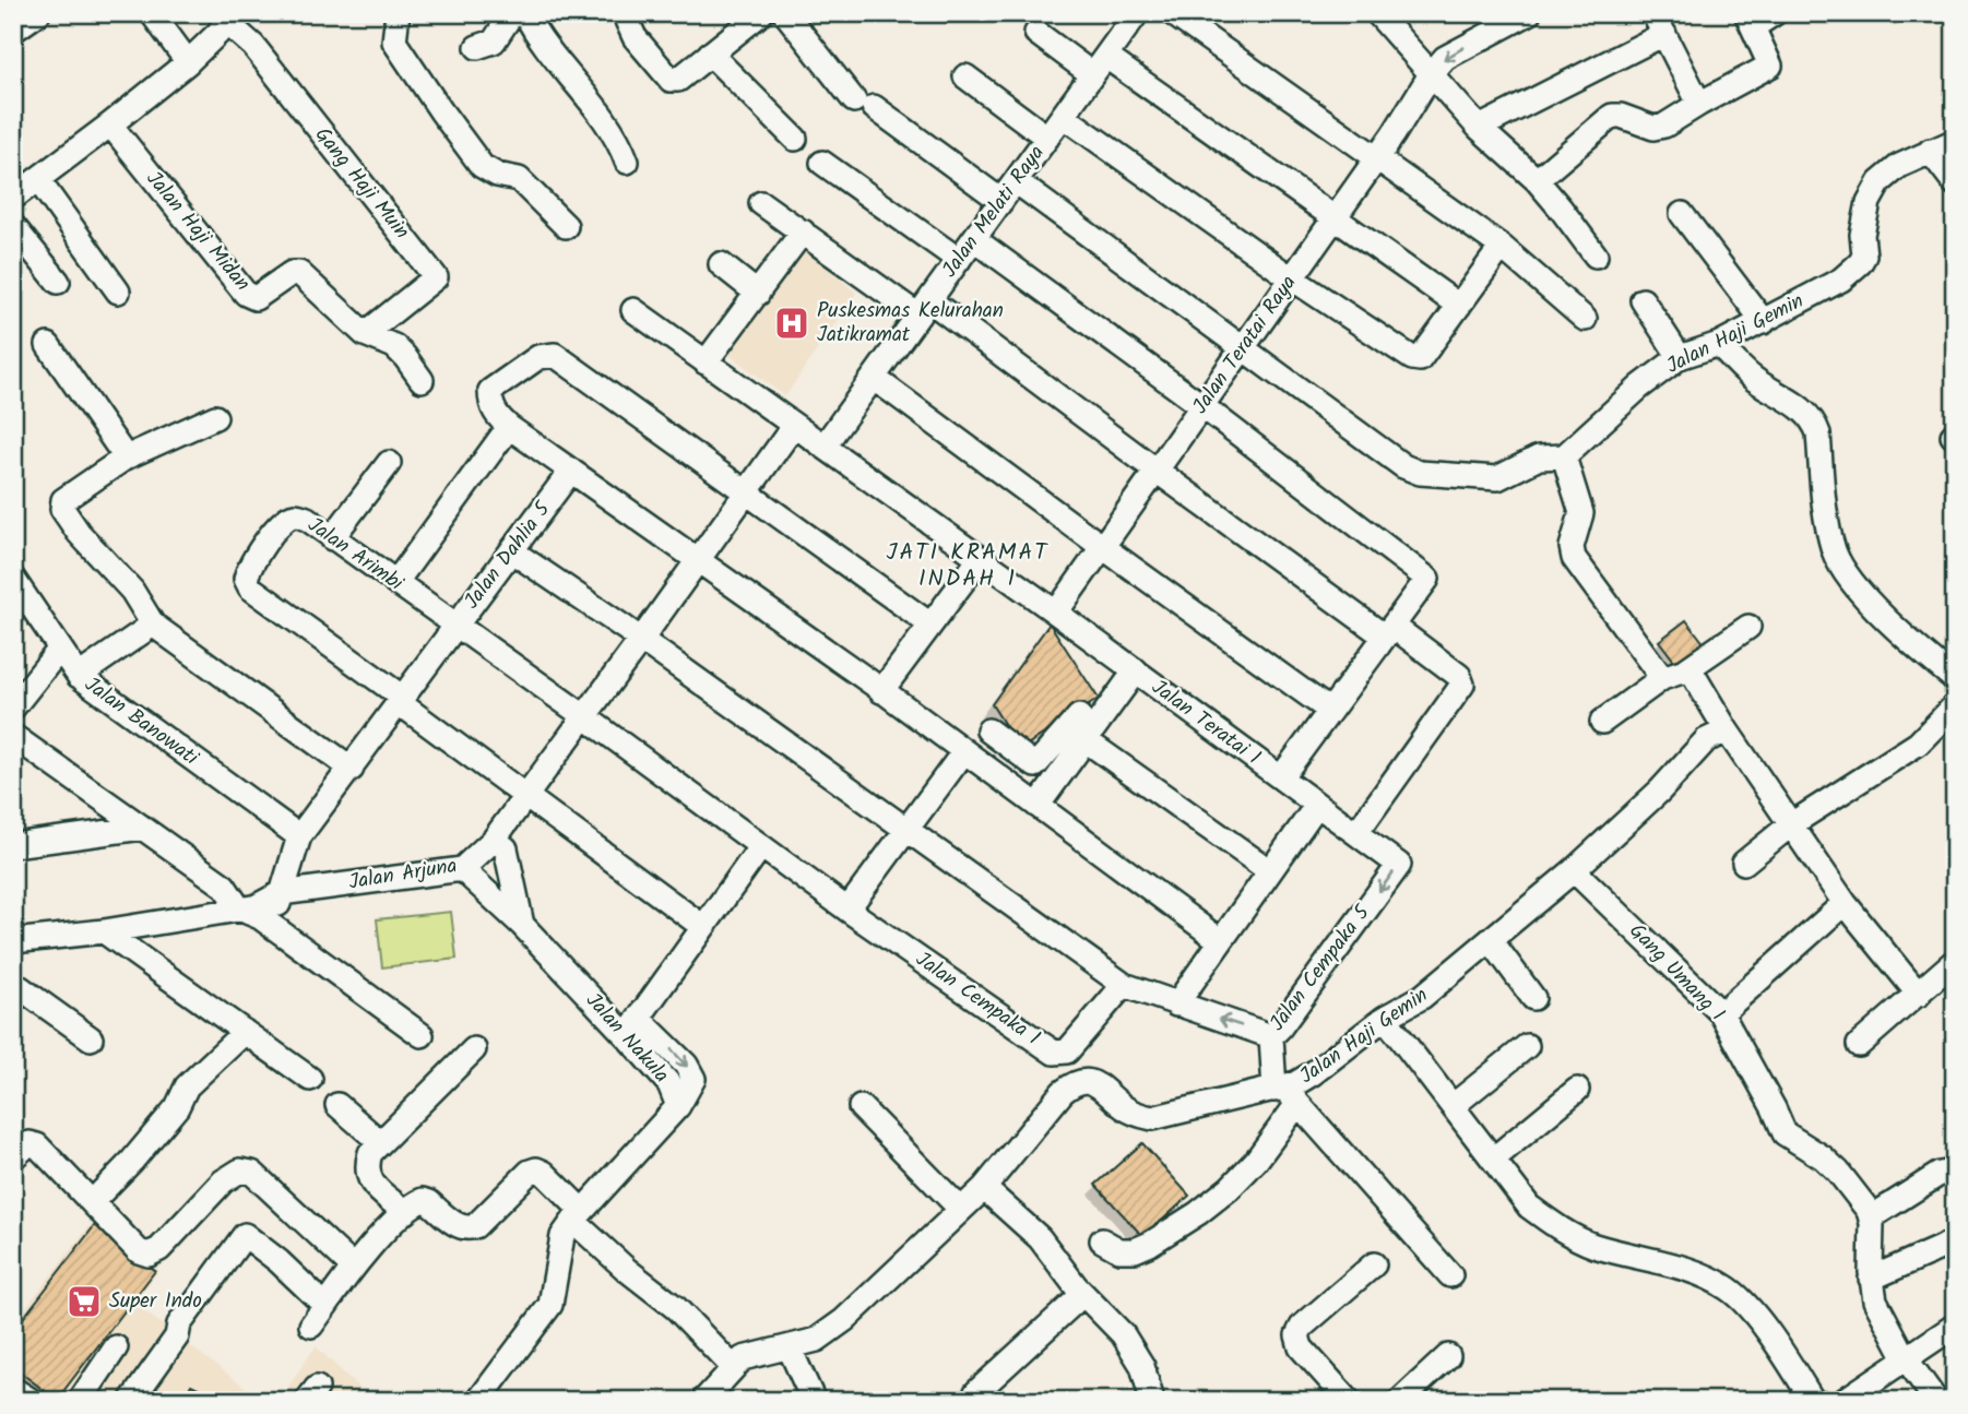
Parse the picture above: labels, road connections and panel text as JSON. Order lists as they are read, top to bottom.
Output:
{
  "streets": {
    "street": [
      "Gang Haji Muin",
      "Jalan Melati Raya",
      "Jalan Haji Midan",
      "Jalan Haji Gemin",
      "Jalan Teratai Raya",
      "Jalan Arimbi",
      "Jalan Dahlia 5",
      "Jalan Banowati",
      "Jalan Teratai 1",
      "Jalan Arjuna",
      "Jalan Cempaka 5",
      "Gang Umang I",
      "Jalan Cempaka 1",
      "Jalan Nakula"
    ]
  },
  "crossings": [
    ["Gang Haji Muin", "Jalan Haji Midan"],
    ["Jalan Melati Raya", "Jalan Teratai 1"],
    ["Jalan Haji Gemin", "Gang Umang I"],
    ["Jalan Teratai Raya", "Jalan Teratai 1"],
    ["Jalan Arimbi", "Jalan Dahlia 5"],
    ["Jalan Dahlia 5", "Jalan Arjuna"],
    ["Jalan Dahlia 5", "Jalan Cempaka 1"],
    ["Jalan Teratai 1", "Jalan Arjuna"],
    ["Jalan Teratai 1", "Jalan Cempaka 5"],
    ["Jalan Arjuna", "Jalan Nakula"]
  ],
  "districts": ["JATI KRAMAT INDAH 1"],
  "places": {
    "hospital": ["Puskesmas Kelurahan Jatikramat"],
    "supermarket": ["Super Indo"]
  }
}
